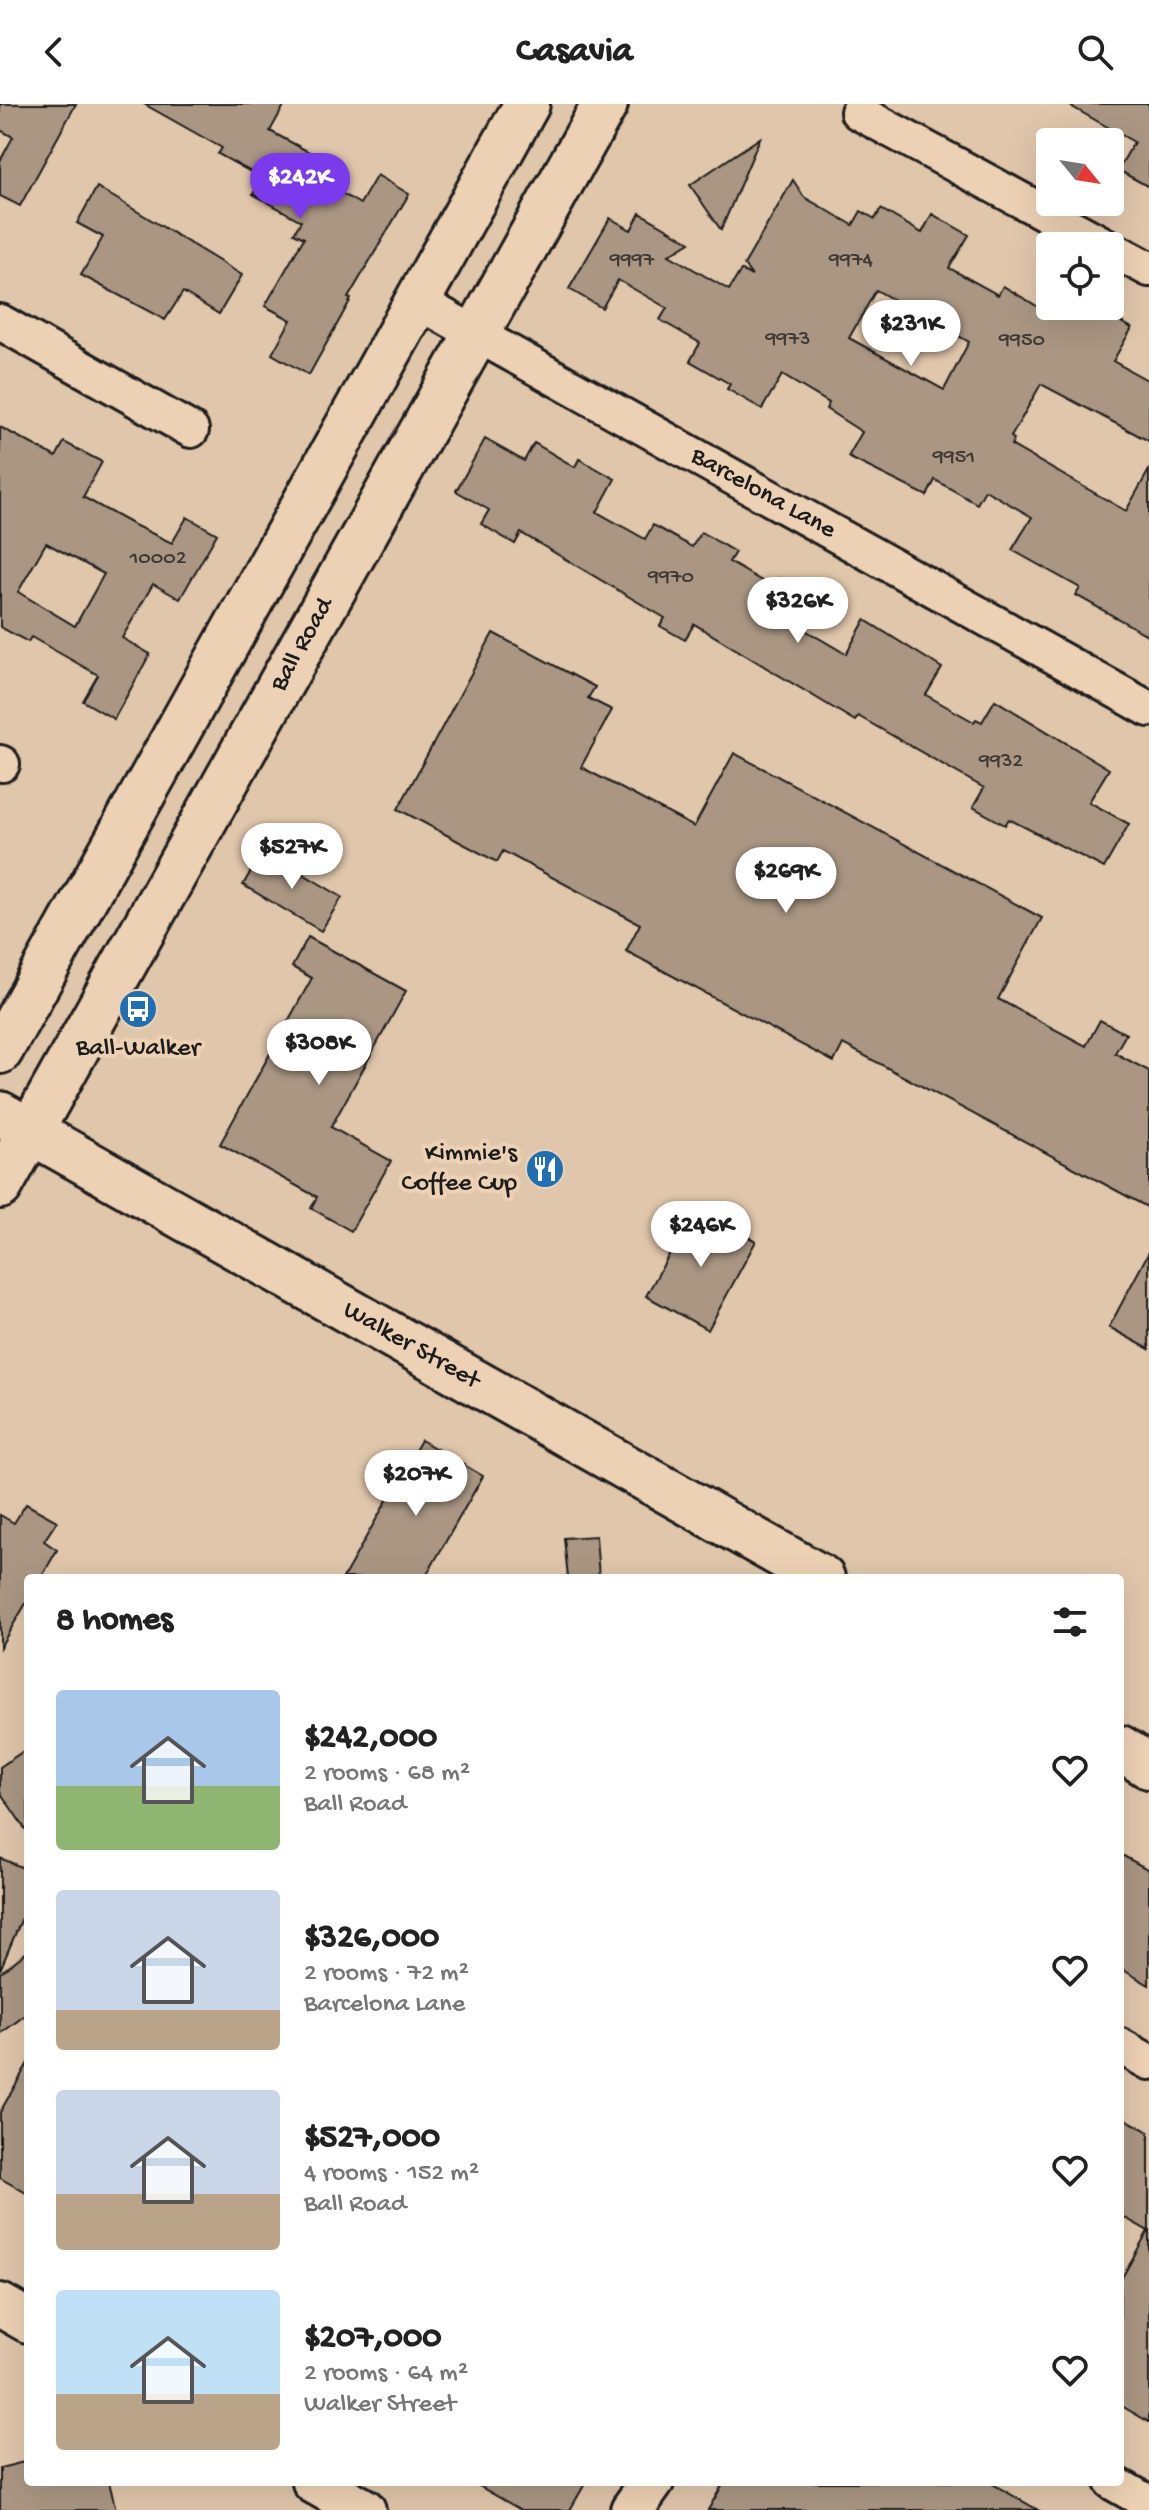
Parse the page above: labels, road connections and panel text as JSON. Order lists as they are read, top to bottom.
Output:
{
  "streets": {
    "main road": ["Ball Road", "Walker Street"],
    "street": ["Barcelona Lane"]
  },
  "crossings": [
    ["Barcelona Lane", "Ball Road"],
    ["Ball Road", "Walker Street"]
  ],
  "places": {
    "bus stop": ["Ball-Walker"],
    "restaurant": ["Kimmie's Coffee Cup"]
  },
  "house_numbers": [
    "9997",
    "9974",
    "9973",
    "9950",
    "9951",
    "10002",
    "9970",
    "9932"
  ],
  "north": "bottom right",
  "page": {
    "header": "Casavia",
    "price": [
      "$242K",
      "$231K",
      "$326K",
      "$527K",
      "$269K",
      "$308K",
      "$246K",
      "$207K"
    ],
    "heading": "8 homes",
    "list": [
      {
        "name": "$242,000",
        "note": "2 rooms · 68 m² · Ball Road"
      },
      {
        "name": "$326,000",
        "note": "2 rooms · 72 m² · Barcelona Lane"
      },
      {
        "name": "$527,000",
        "note": "4 rooms · 152 m² · Ball Road"
      },
      {
        "name": "$207,000",
        "note": "2 rooms · 64 m² · Walker Street"
      }
    ]
  }
}
